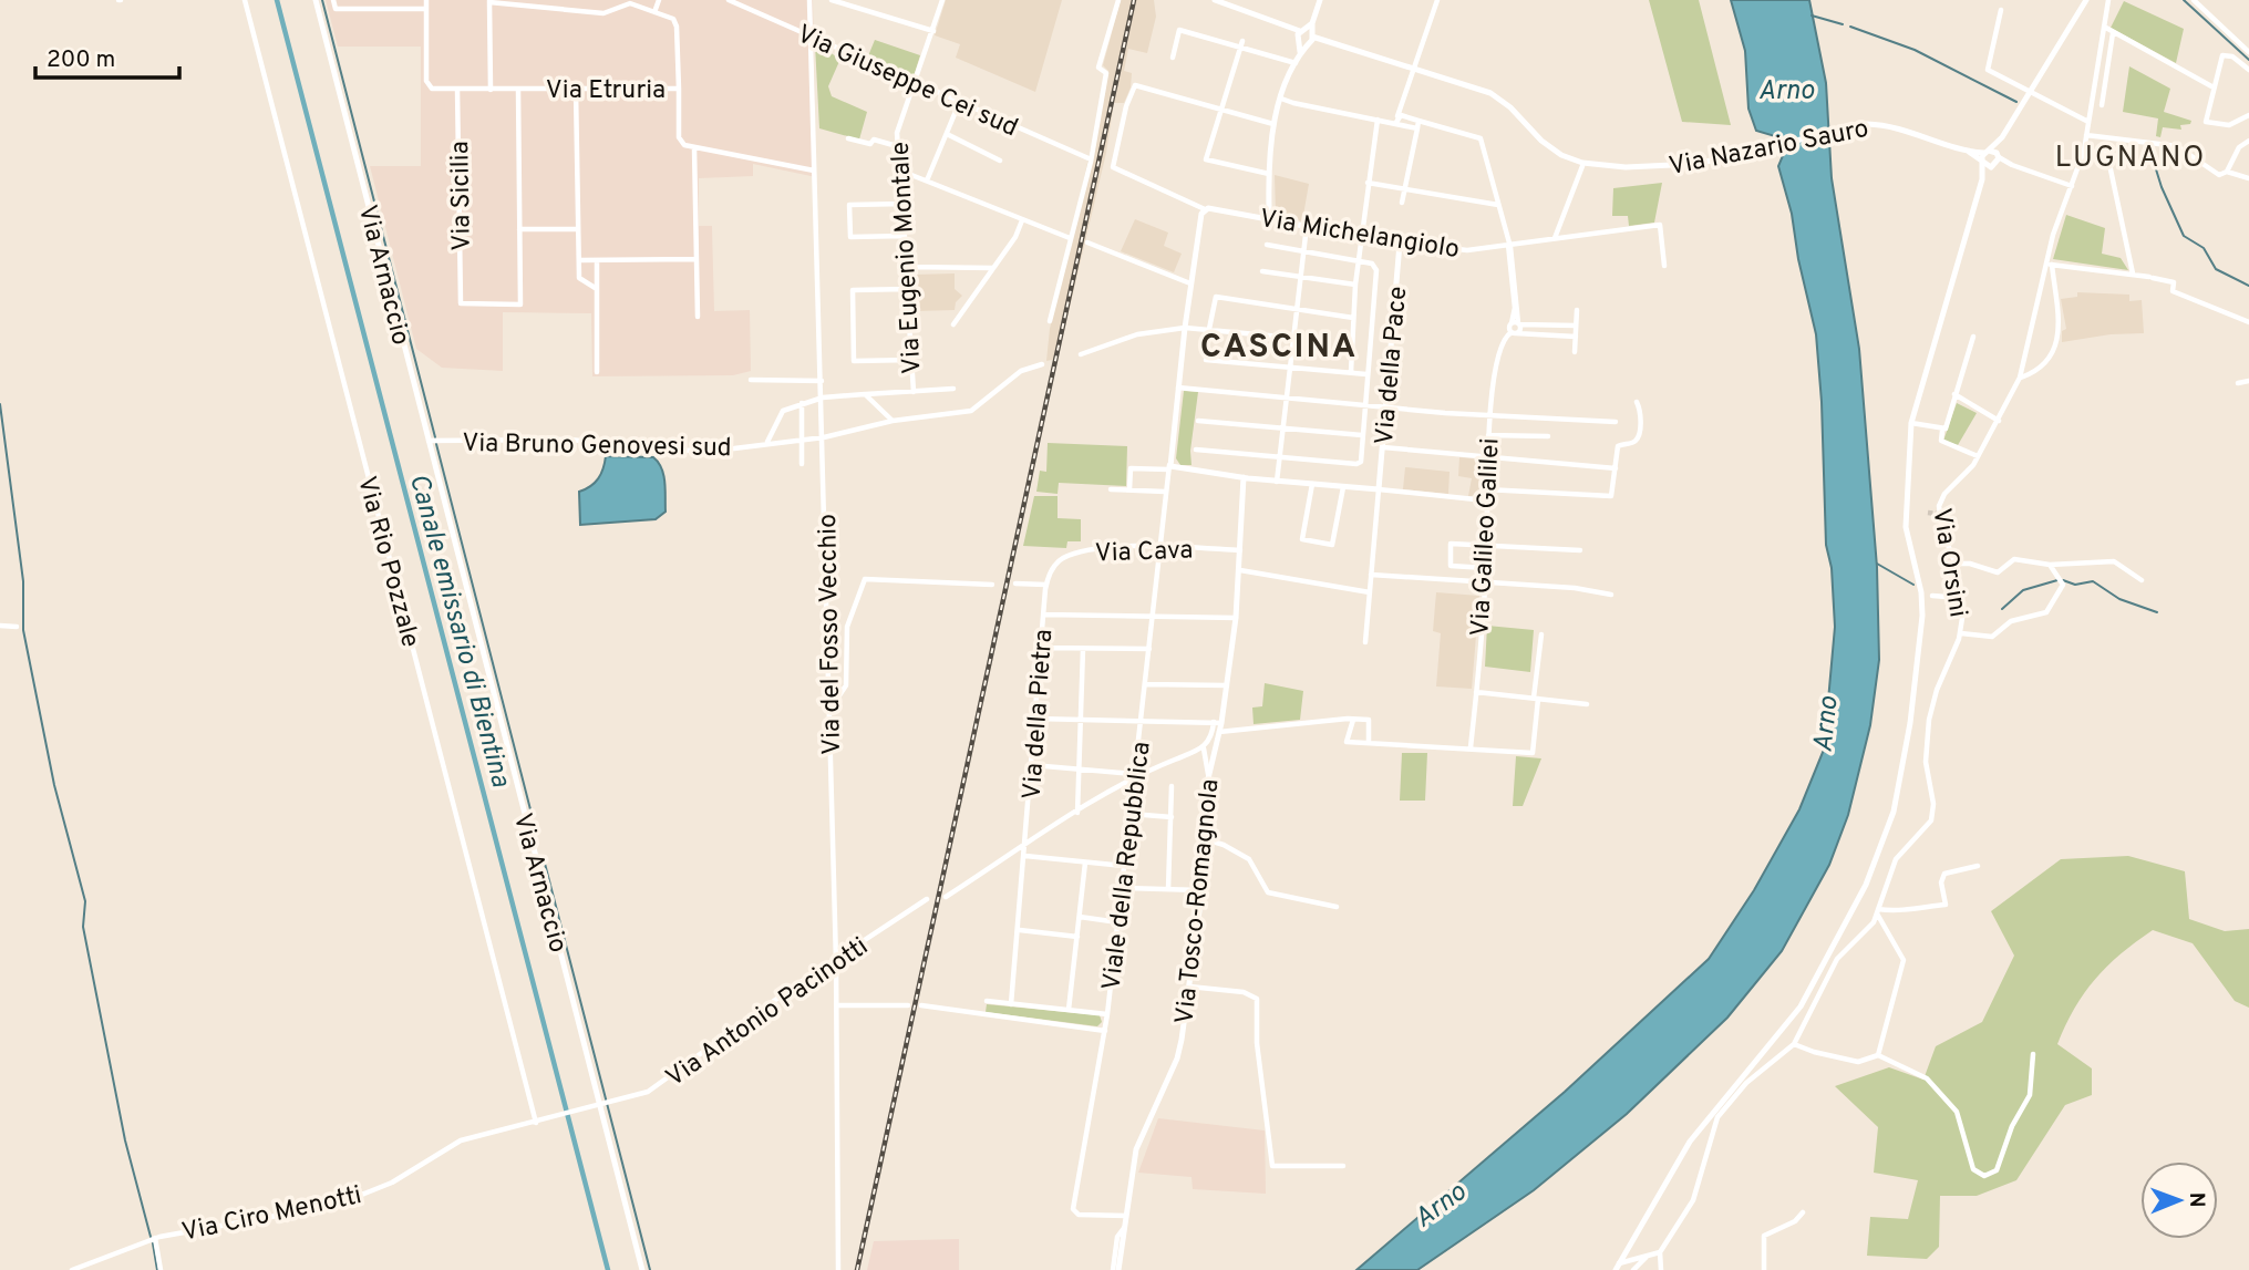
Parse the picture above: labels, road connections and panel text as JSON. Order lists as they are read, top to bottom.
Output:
{
  "streets": {
    "main road": [
      "Via Nazario Sauro",
      "Via Michelangiolo",
      "Via Arnaccio",
      "Via della Pace",
      "Via Tosco-Romagnola"
    ],
    "street": [
      "Via Giuseppe Cei sud",
      "Via Etruria",
      "Via Sicilia",
      "Via Eugenio Montale",
      "Via Bruno Genovesi sud",
      "Via Galileo Galilei",
      "Via Cava",
      "Via Rio Pozzale",
      "Via Orsini",
      "Via del Fosso Vecchio",
      "Via della Pietra",
      "Viale della Repubblica",
      "Via Antonio Pacinotti",
      "Via Ciro Menotti"
    ]
  },
  "crossings": [
    ["Via Giuseppe Cei sud", "Via Eugenio Montale"],
    ["Via Giuseppe Cei sud", "Via del Fosso Vecchio"],
    ["Via Etruria", "Via Sicilia"],
    ["Via Michelangiolo", "Via della Pace"],
    ["Via Michelangiolo", "Via Galileo Galilei"],
    ["Via Eugenio Montale", "Via del Fosso Vecchio"],
    ["Via Arnaccio", "Via Bruno Genovesi sud"],
    ["Via Arnaccio", "Via Antonio Pacinotti"],
    ["Via Arnaccio", "Via Ciro Menotti"],
    ["Via Bruno Genovesi sud", "Via del Fosso Vecchio"],
    ["Via Cava", "Via della Pietra"],
    ["Via Cava", "Viale della Repubblica"],
    ["Via Cava", "Via Tosco-Romagnola"],
    ["Via Rio Pozzale", "Via Ciro Menotti"],
    ["Via del Fosso Vecchio", "Via Antonio Pacinotti"],
    ["Viale della Repubblica", "Via Tosco-Romagnola"],
    ["Via Antonio Pacinotti", "Via Ciro Menotti"]
  ],
  "districts": ["LUGNANO", "CASCINA"],
  "water": ["Arno", "Canale emissario di Bientina"],
  "scale_bar": "200 m",
  "north": "right"
}
